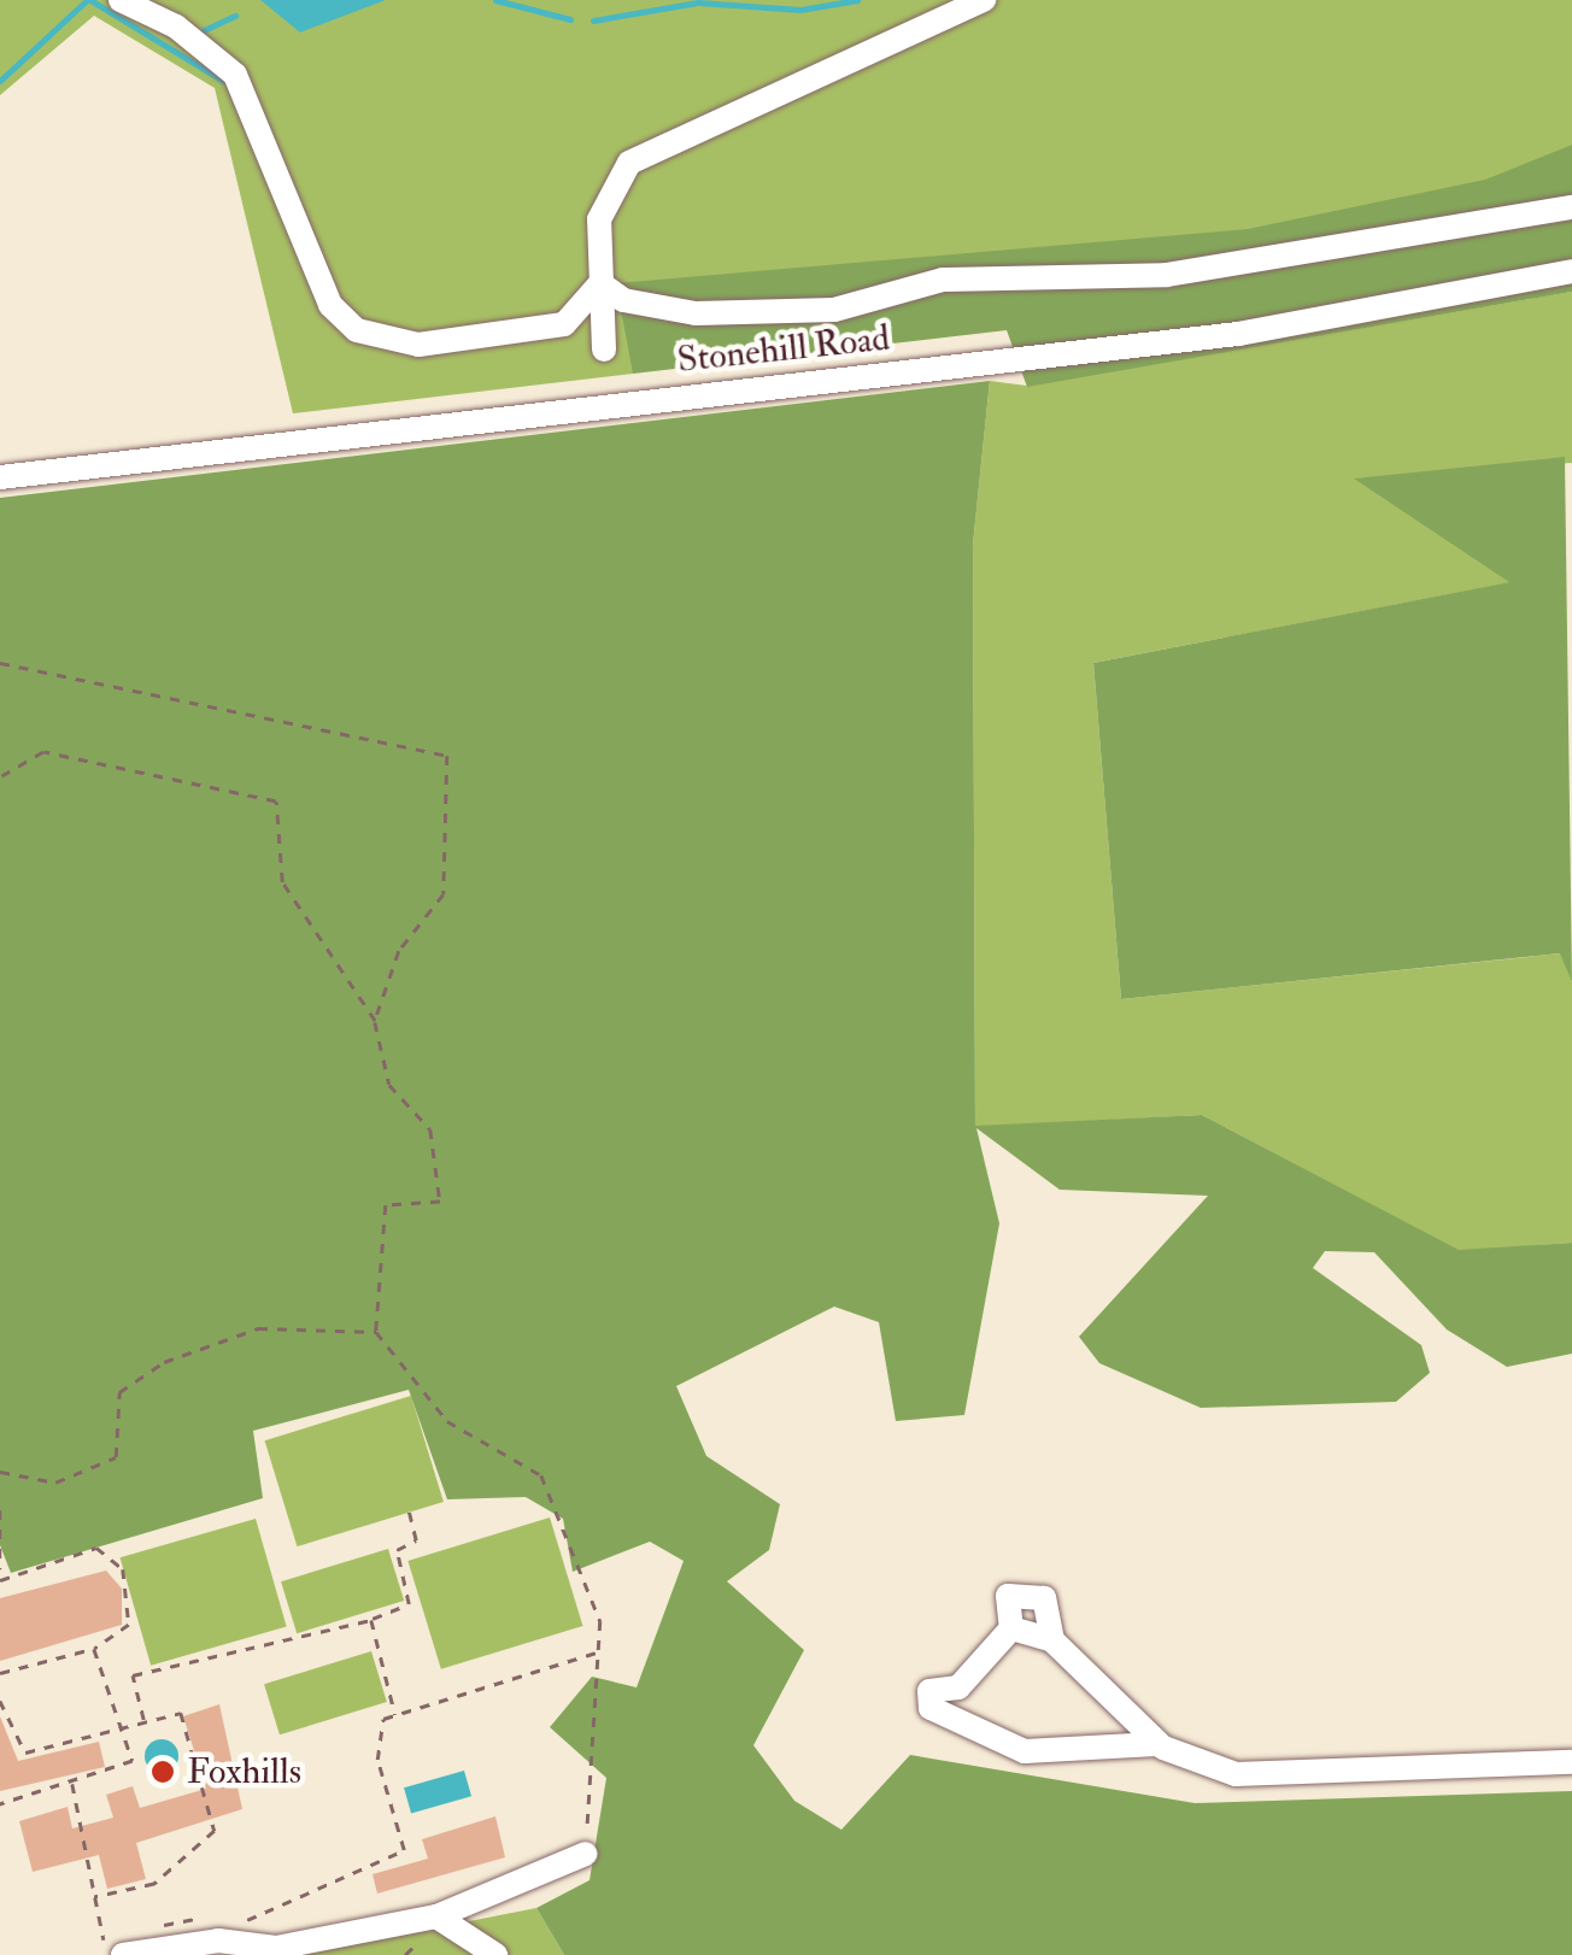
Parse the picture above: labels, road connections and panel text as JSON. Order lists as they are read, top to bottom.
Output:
{
  "streets": {
    "street": ["Stonehill Road"]
  },
  "places": ["Foxhills"]
}
